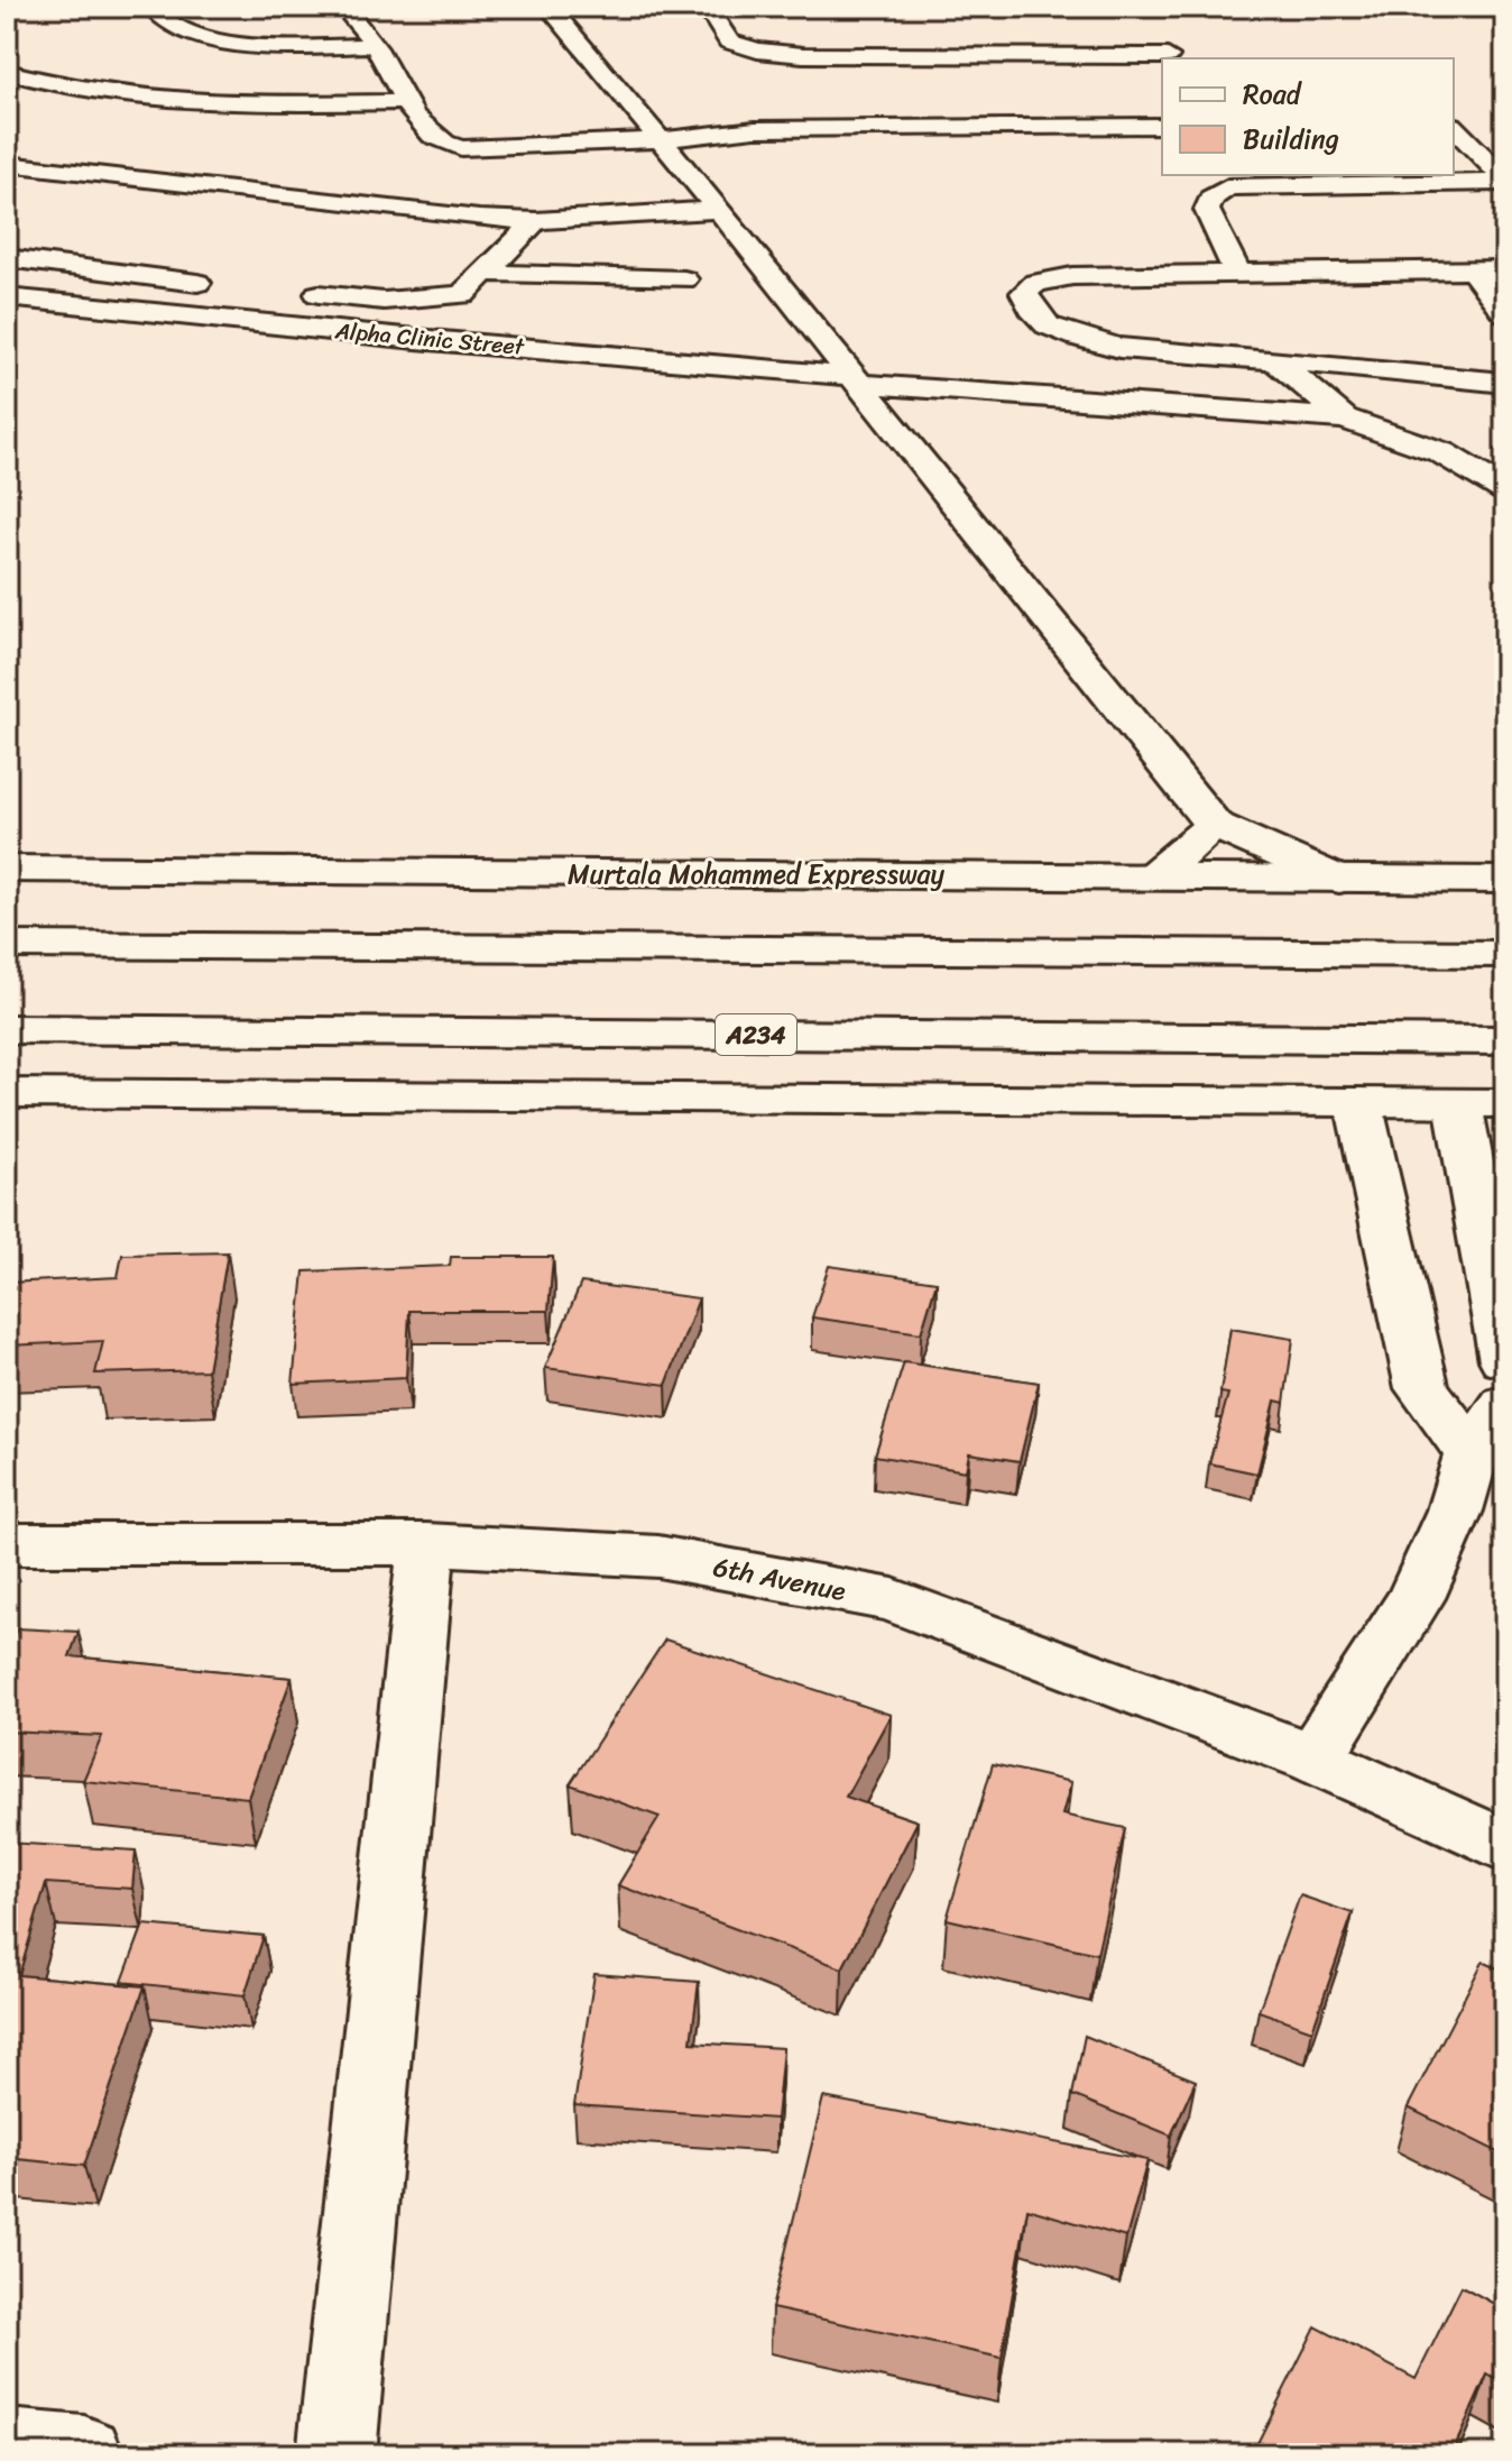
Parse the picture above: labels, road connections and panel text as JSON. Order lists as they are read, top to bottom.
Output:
{
  "streets": {
    "main road": [
      "Alpha Clinic Street",
      "Murtala Mohammed Expressway",
      "A234",
      "6th Avenue"
    ]
  },
  "legend": ["Road", "Building"]
}
